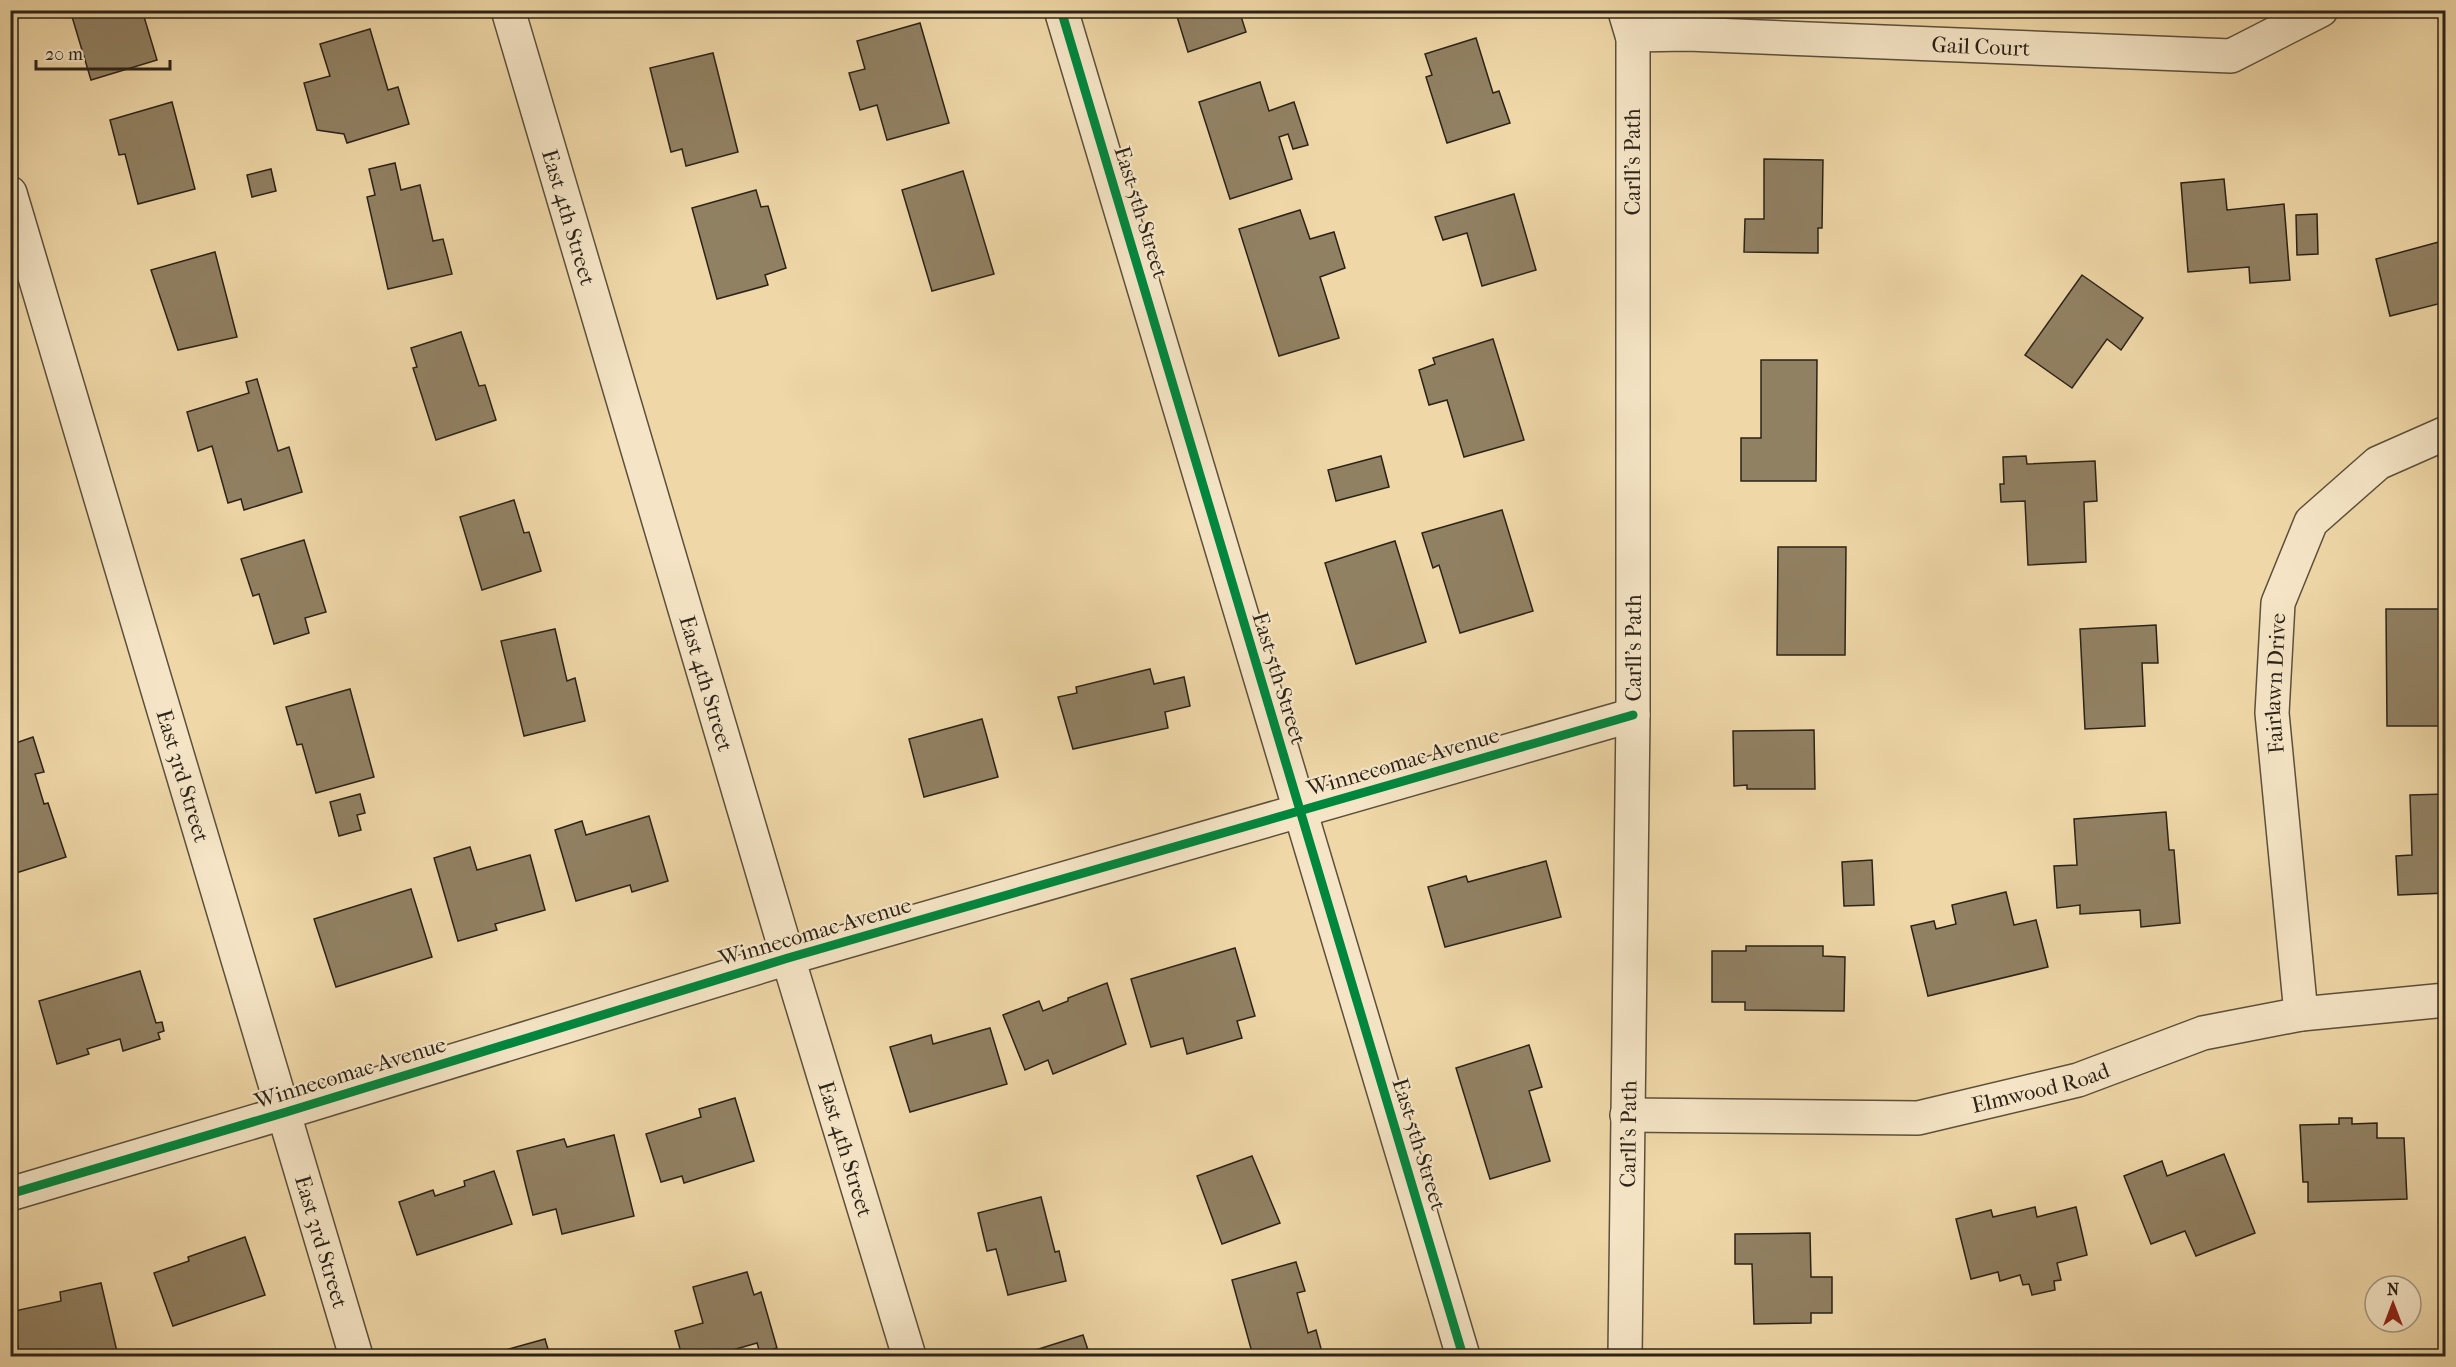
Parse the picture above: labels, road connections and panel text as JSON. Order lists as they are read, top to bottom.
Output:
{
  "streets": {
    "street": [
      "Gail Court",
      "Carll's Path",
      "East 5th Street",
      "East 4th Street",
      "Fairlawn Drive",
      "Winnecomac Avenue",
      "East 3rd Street",
      "Elmwood Road"
    ]
  },
  "crossings": [
    ["Gail Court", "Carll's Path"],
    ["Carll's Path", "Winnecomac Avenue"],
    ["Carll's Path", "Elmwood Road"],
    ["East 5th Street", "Winnecomac Avenue"],
    ["East 4th Street", "Winnecomac Avenue"],
    ["Fairlawn Drive", "Elmwood Road"],
    ["Winnecomac Avenue", "East 3rd Street"]
  ],
  "scale_bar": "20 m",
  "north": "top"
}
